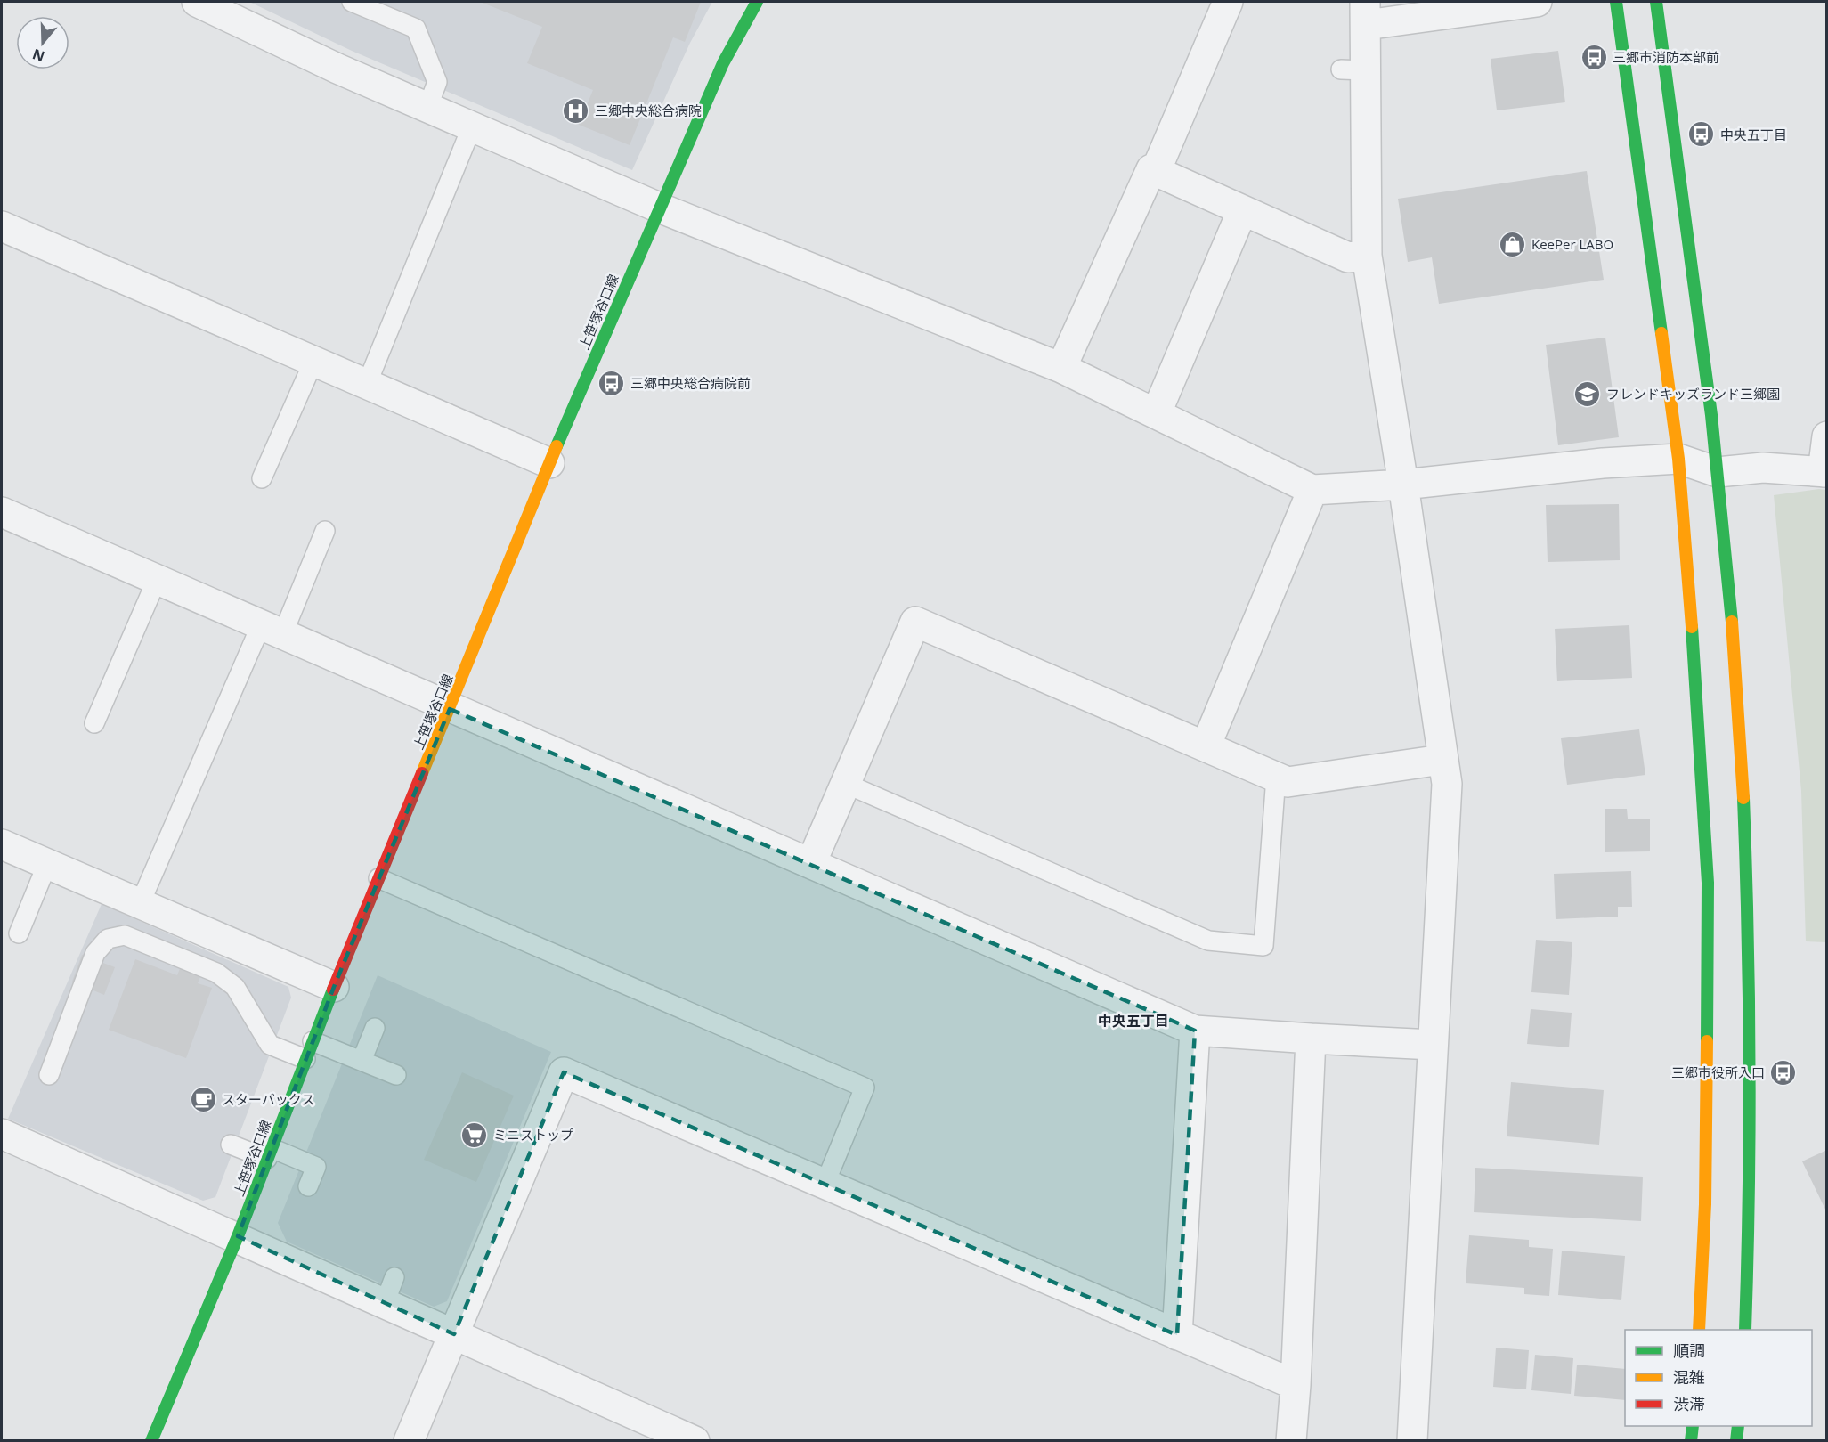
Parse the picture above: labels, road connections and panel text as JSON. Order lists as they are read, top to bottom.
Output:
{
  "streets": {
    "street": ["上笹塚谷口線"]
  },
  "districts": ["中央五丁目"],
  "places": {
    "bus stop": [
      "三郷市消防本部前",
      "中央五丁目",
      "三郷中央総合病院前",
      "三郷市役所入口"
    ],
    "hospital": ["三郷中央総合病院"],
    "shop": ["KeePer LABO"],
    "school or university": ["フレンドキッズランド三郷園"],
    "cafe": ["スターバックス"],
    "supermarket": ["ミニストップ"]
  },
  "legend": ["順調", "混雑", "渋滞"],
  "north": "bottom"
}
